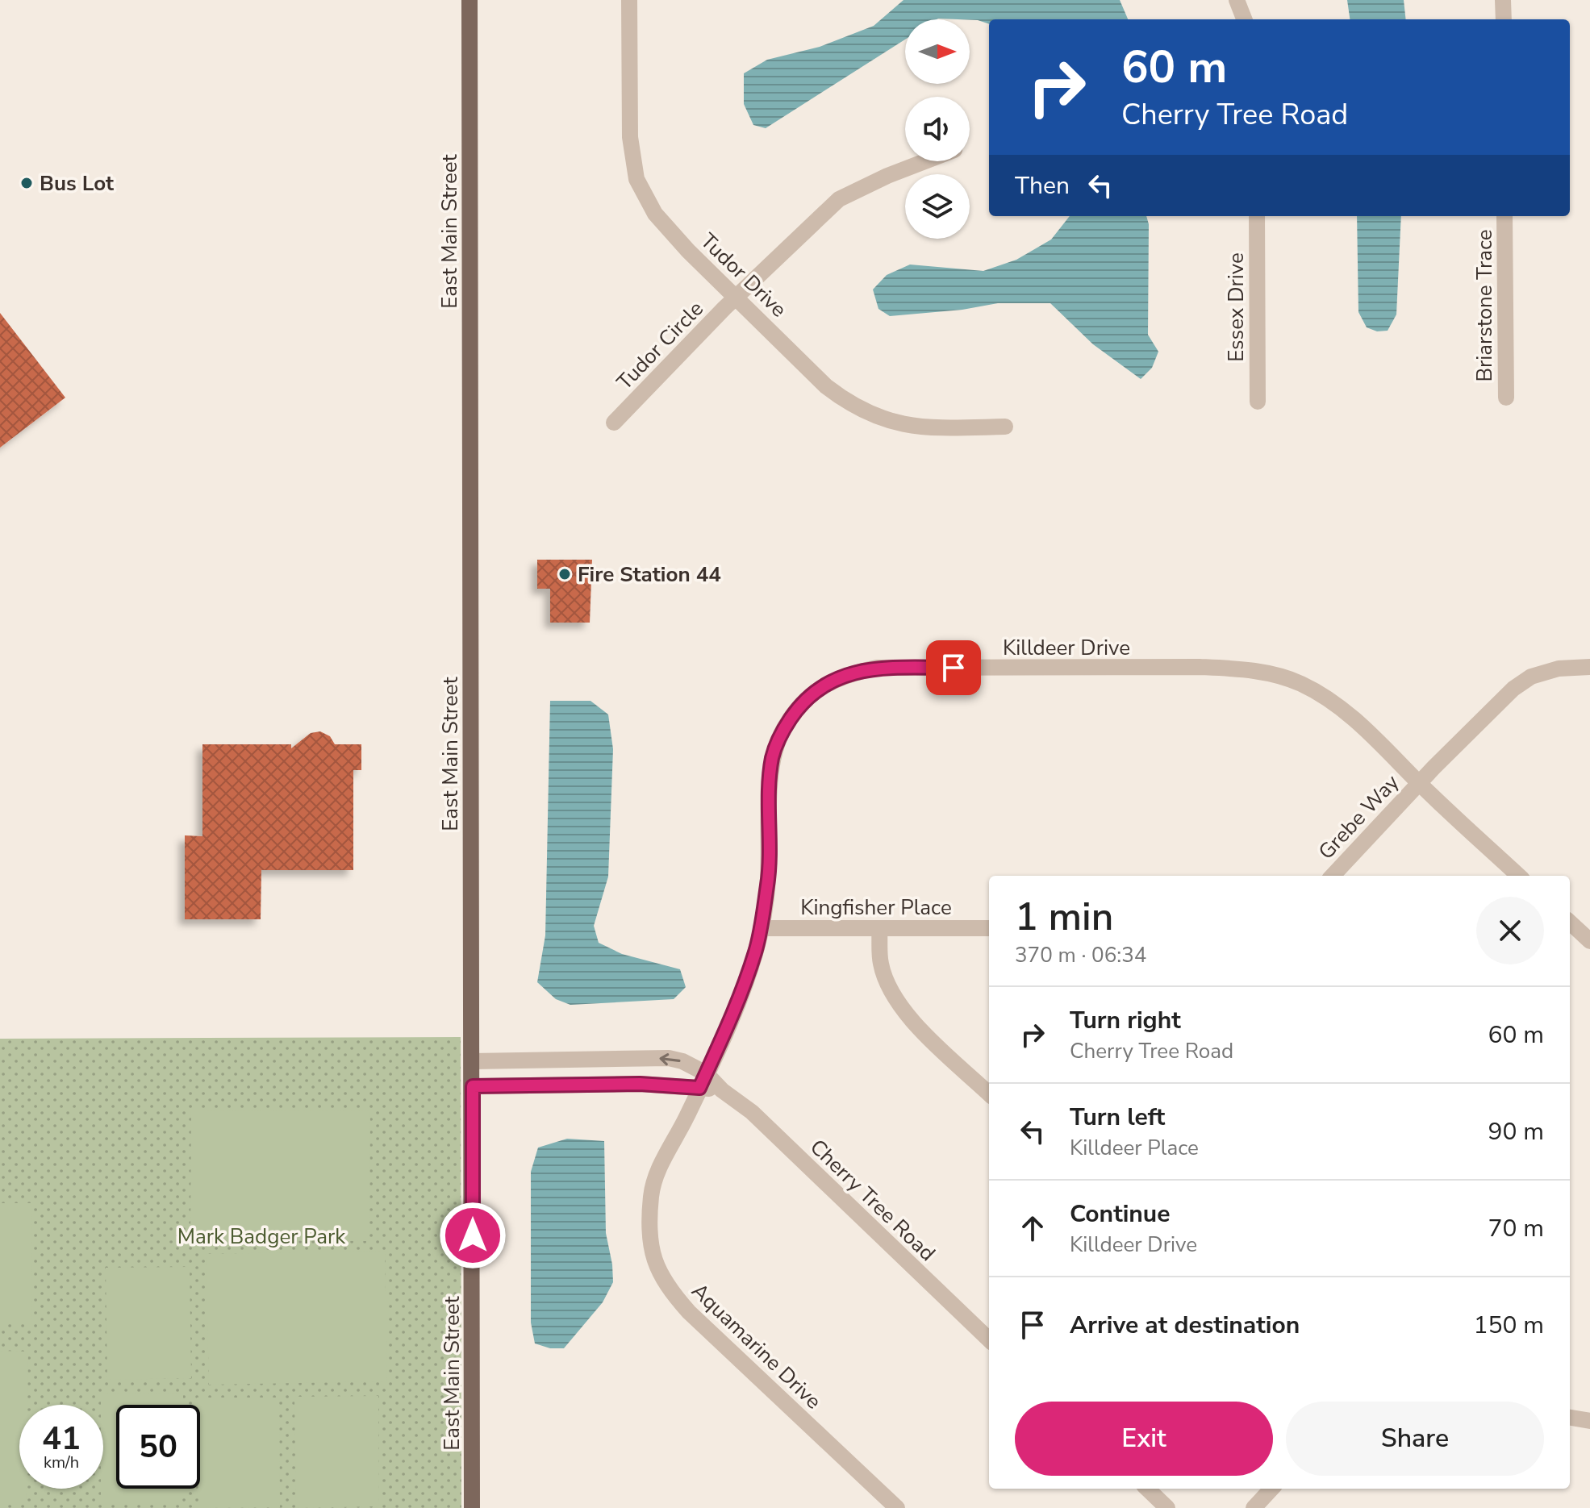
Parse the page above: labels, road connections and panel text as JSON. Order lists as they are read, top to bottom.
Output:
{
  "streets": {
    "main road": ["East Main Street"],
    "street": [
      "Tudor Drive",
      "Briarstone Trace",
      "Essex Drive",
      "Tudor Circle",
      "Killdeer Drive",
      "Grebe Way",
      "Kingfisher Place",
      "Cherry Tree Road",
      "Aquamarine Drive"
    ]
  },
  "crossings": [
    ["East Main Street", "Cherry Tree Road"],
    ["Tudor Drive", "Tudor Circle"],
    ["Killdeer Drive", "Grebe Way"],
    ["Killdeer Drive", "Kingfisher Place"],
    ["Killdeer Drive", "Cherry Tree Road"],
    ["Killdeer Drive", "Aquamarine Drive"],
    ["Cherry Tree Road", "Aquamarine Drive"]
  ],
  "parks": ["Mark Badger Park"],
  "places": ["Bus Lot", "Fire Station 44"],
  "north": "right",
  "page": {
    "turn": ["60 m", "Cherry Tree Road"],
    "then": "Then",
    "heading": ["1 min", "370 m · 06:34"],
    "list": [
      {
        "name": "Turn right",
        "note": "Cherry Tree Road",
        "value": "60 m"
      },
      {
        "name": "Turn left",
        "note": "Killdeer Place",
        "value": "90 m"
      },
      {
        "name": "Continue",
        "note": "Killdeer Drive",
        "value": "70 m"
      },
      {
        "name": "Arrive at destination",
        "value": "150 m"
      }
    ],
    "buttons": ["Exit", "Share"],
    "speed": "41 km/h",
    "limit": "50"
  }
}
